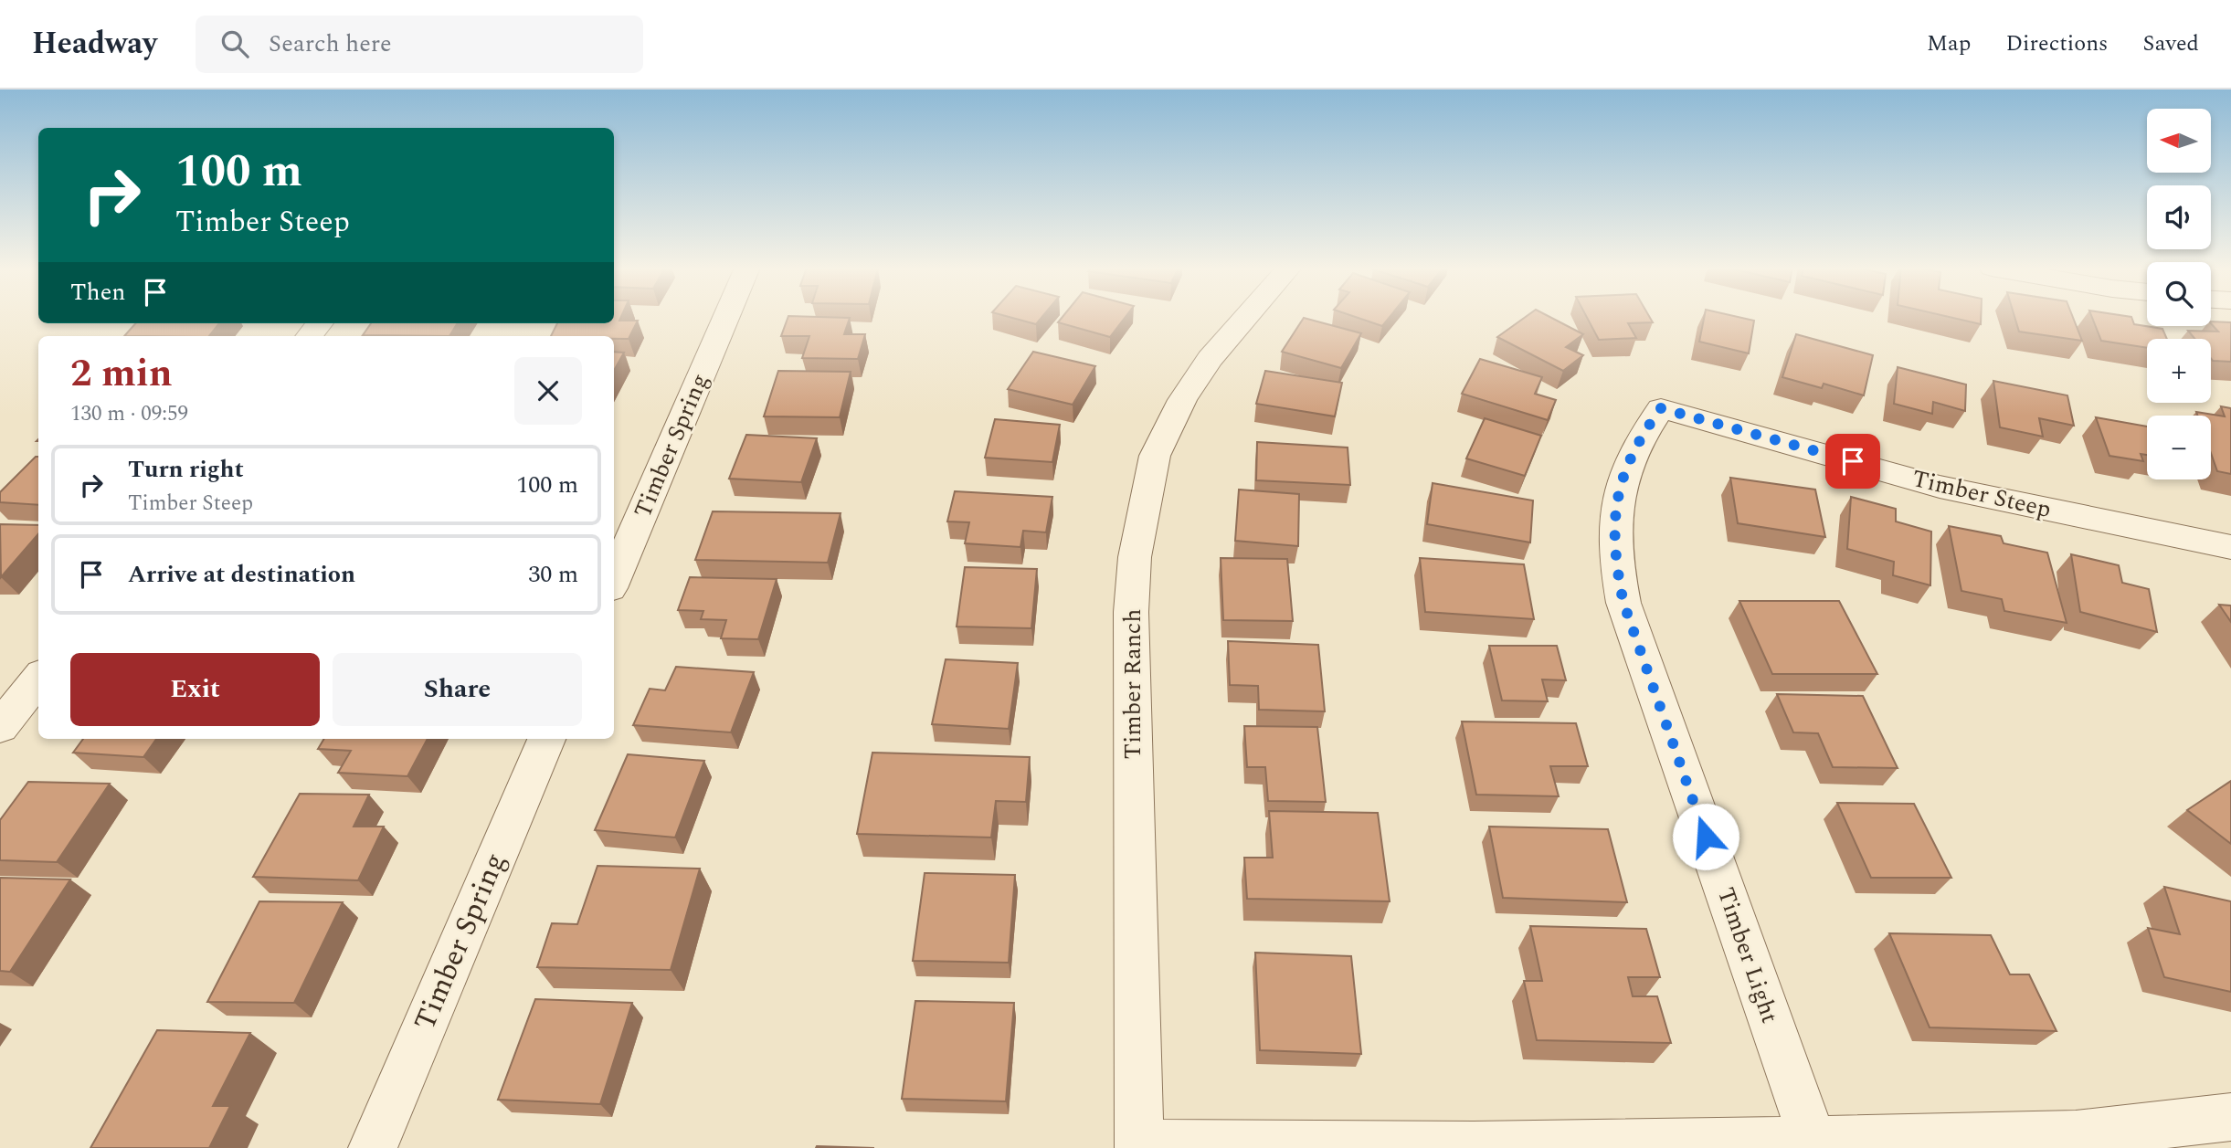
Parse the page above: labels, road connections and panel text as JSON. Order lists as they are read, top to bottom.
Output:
{
  "streets": {
    "street": [
      "Timber Spring",
      "Timber Steep",
      "Timber Ranch",
      "Timber Light"
    ]
  },
  "crossings": [
    ["Timber Steep", "Timber Light"]
  ],
  "north": "left",
  "page": {
    "header": "Headway",
    "search": "Search here",
    "nav": ["Map", "Directions", "Saved"],
    "map_buttons": ["+", "−"],
    "turn": ["100 m", "Timber Steep"],
    "then": "Then",
    "heading": ["2 min", "130 m · 09:59"],
    "list": [
      {
        "name": "Turn right",
        "note": "Timber Steep",
        "value": "100 m"
      },
      {
        "name": "Arrive at destination",
        "value": "30 m"
      }
    ],
    "buttons": ["Exit", "Share"]
  }
}
